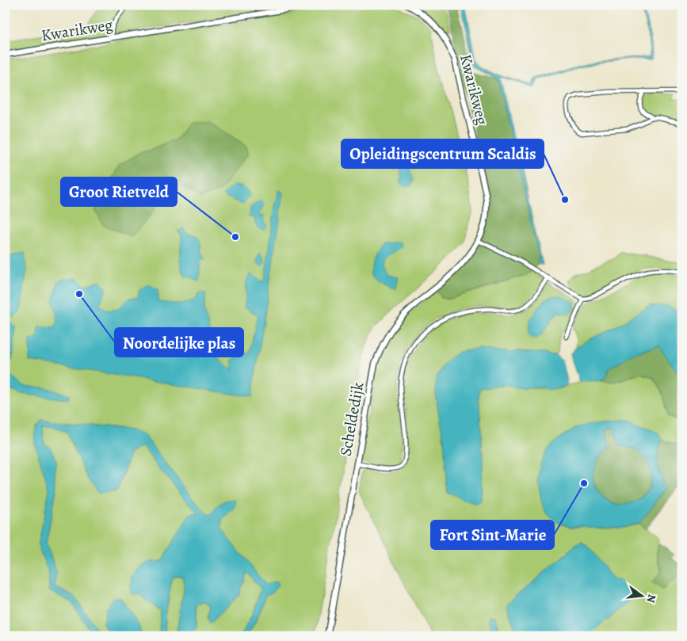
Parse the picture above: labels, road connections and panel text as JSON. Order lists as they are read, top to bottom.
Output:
{
  "streets": {
    "street": ["Kwarikweg", "Scheldedijk"]
  },
  "crossings": [
    ["Kwarikweg", "Scheldedijk"]
  ],
  "places": [
    "Opleidingscentrum Scaldis",
    "Groot Rietveld",
    "Noordelijke plas",
    "Fort Sint-Marie"
  ],
  "north": "right"
}
